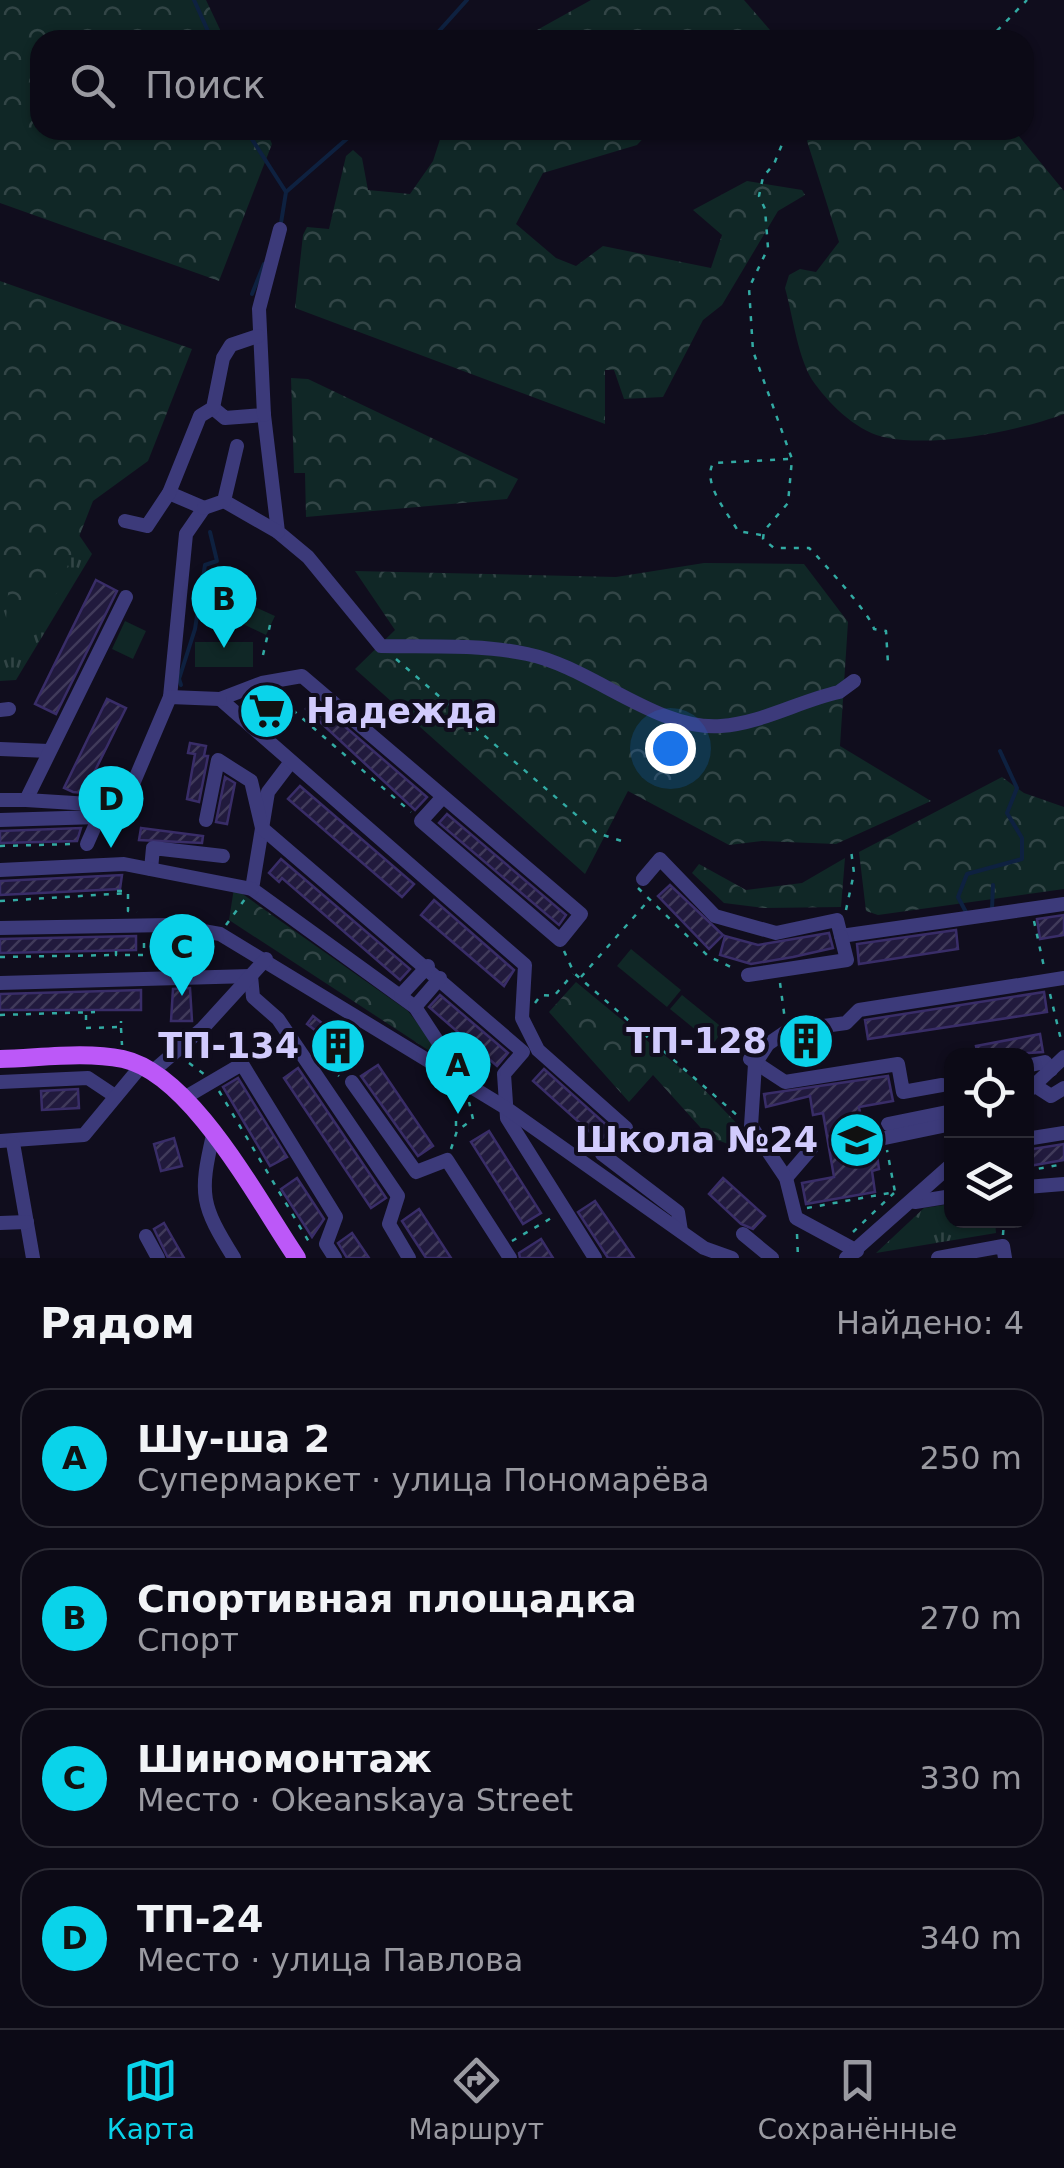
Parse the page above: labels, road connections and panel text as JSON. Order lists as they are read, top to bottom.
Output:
{
  "places": {
    "supermarket": ["Надежда"],
    "building": ["ТП-128", "ТП-134"],
    "school or university": ["Школа №24"]
  },
  "page": {
    "search": "Поиск",
    "pins": [
      "B",
      "D",
      "C",
      "A"
    ],
    "heading": ["Рядом", "Найдено: 4"],
    "list": [
      {
        "mark": "A",
        "name": "Шу-ша 2",
        "note": "Супермаркет · улица Пономарёва",
        "value": "250 m"
      },
      {
        "mark": "B",
        "name": "Спортивная площадка",
        "note": "Спорт",
        "value": "270 m"
      },
      {
        "mark": "C",
        "name": "Шиномонтаж",
        "note": "Место · Okeanskaya Street",
        "value": "330 m"
      },
      {
        "mark": "D",
        "name": "ТП-24",
        "note": "Место · улица Павлова",
        "value": "340 m"
      }
    ],
    "nav": ["Карта", "Маршрут", "Сохранённые"]
  }
}
